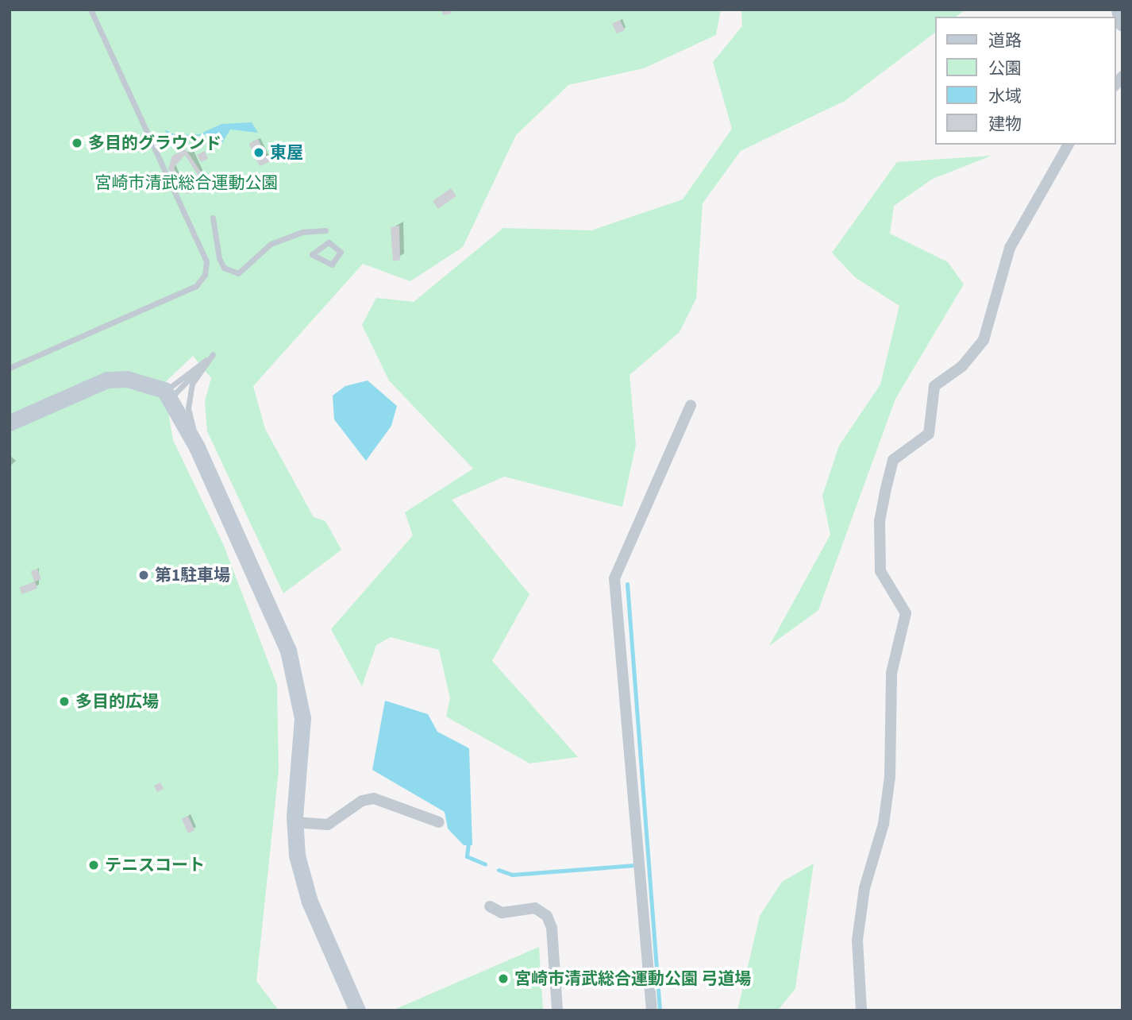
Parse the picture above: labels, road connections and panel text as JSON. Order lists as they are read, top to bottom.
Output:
{
  "parks": ["宮崎市清武総合運動公園"],
  "places": [
    "多目的グラウンド",
    "東屋",
    "第1駐車場",
    "多目的広場",
    "テニスコート",
    "宮崎市清武総合運動公園 弓道場"
  ],
  "legend": [
    "道路",
    "公園",
    "水域",
    "建物"
  ]
}
